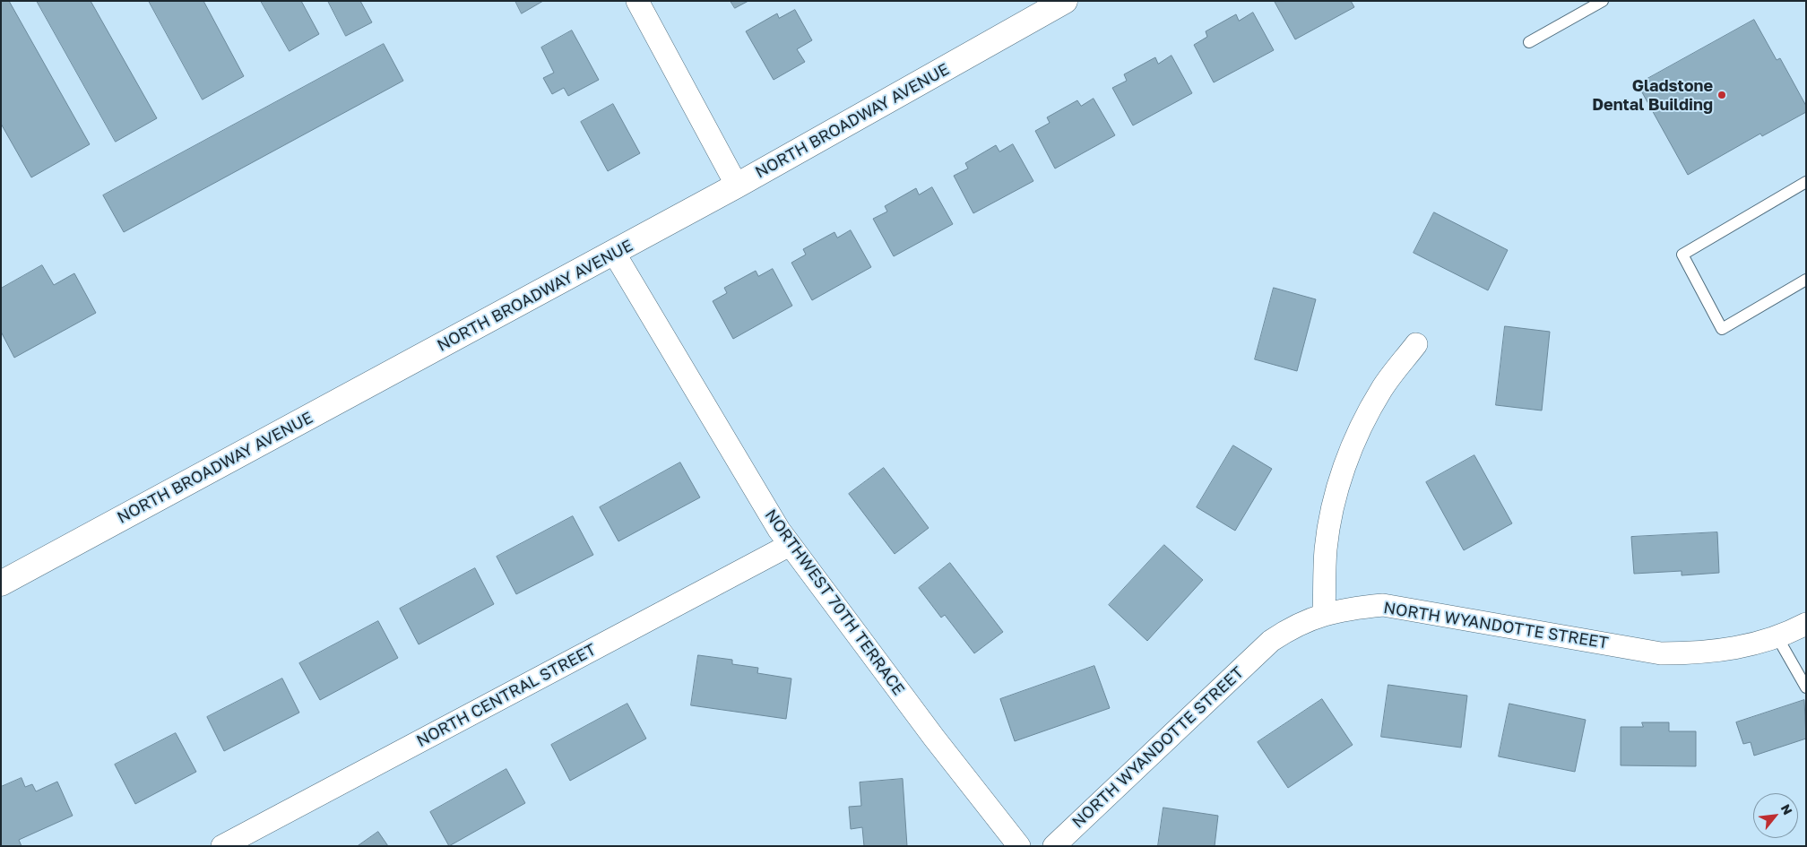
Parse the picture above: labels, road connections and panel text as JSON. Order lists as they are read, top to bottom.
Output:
{
  "streets": {
    "main road": ["NORTH BROADWAY AVENUE"],
    "street": ["NORTHWEST 70TH TERRACE", "NORTH WYANDOTTE STREET", "NORTH CENTRAL STREET"]
  },
  "crossings": [
    ["NORTH BROADWAY AVENUE", "NORTHWEST 70TH TERRACE"],
    ["NORTHWEST 70TH TERRACE", "NORTH CENTRAL STREET"]
  ],
  "places": ["Gladstone Dental Building"],
  "north": "top right"
}
